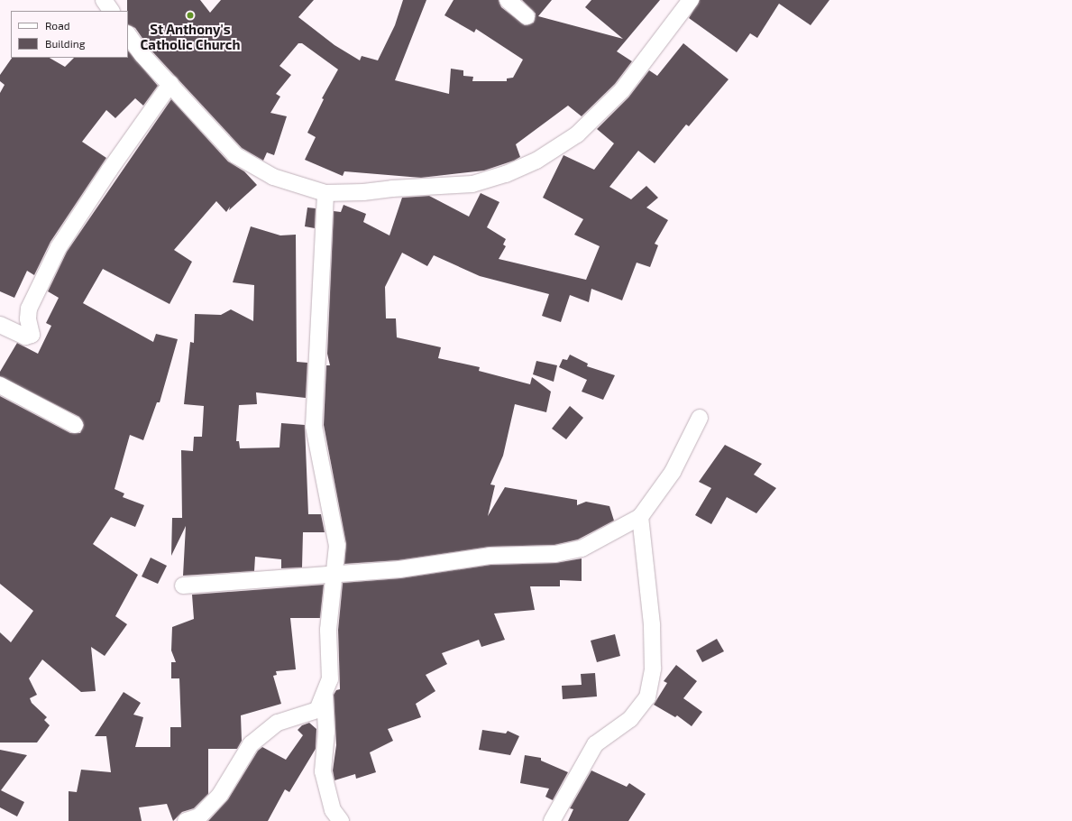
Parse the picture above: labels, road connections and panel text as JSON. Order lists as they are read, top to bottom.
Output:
{
  "places": ["St Anthony's Catholic Church"],
  "legend": ["Road", "Building"]
}
